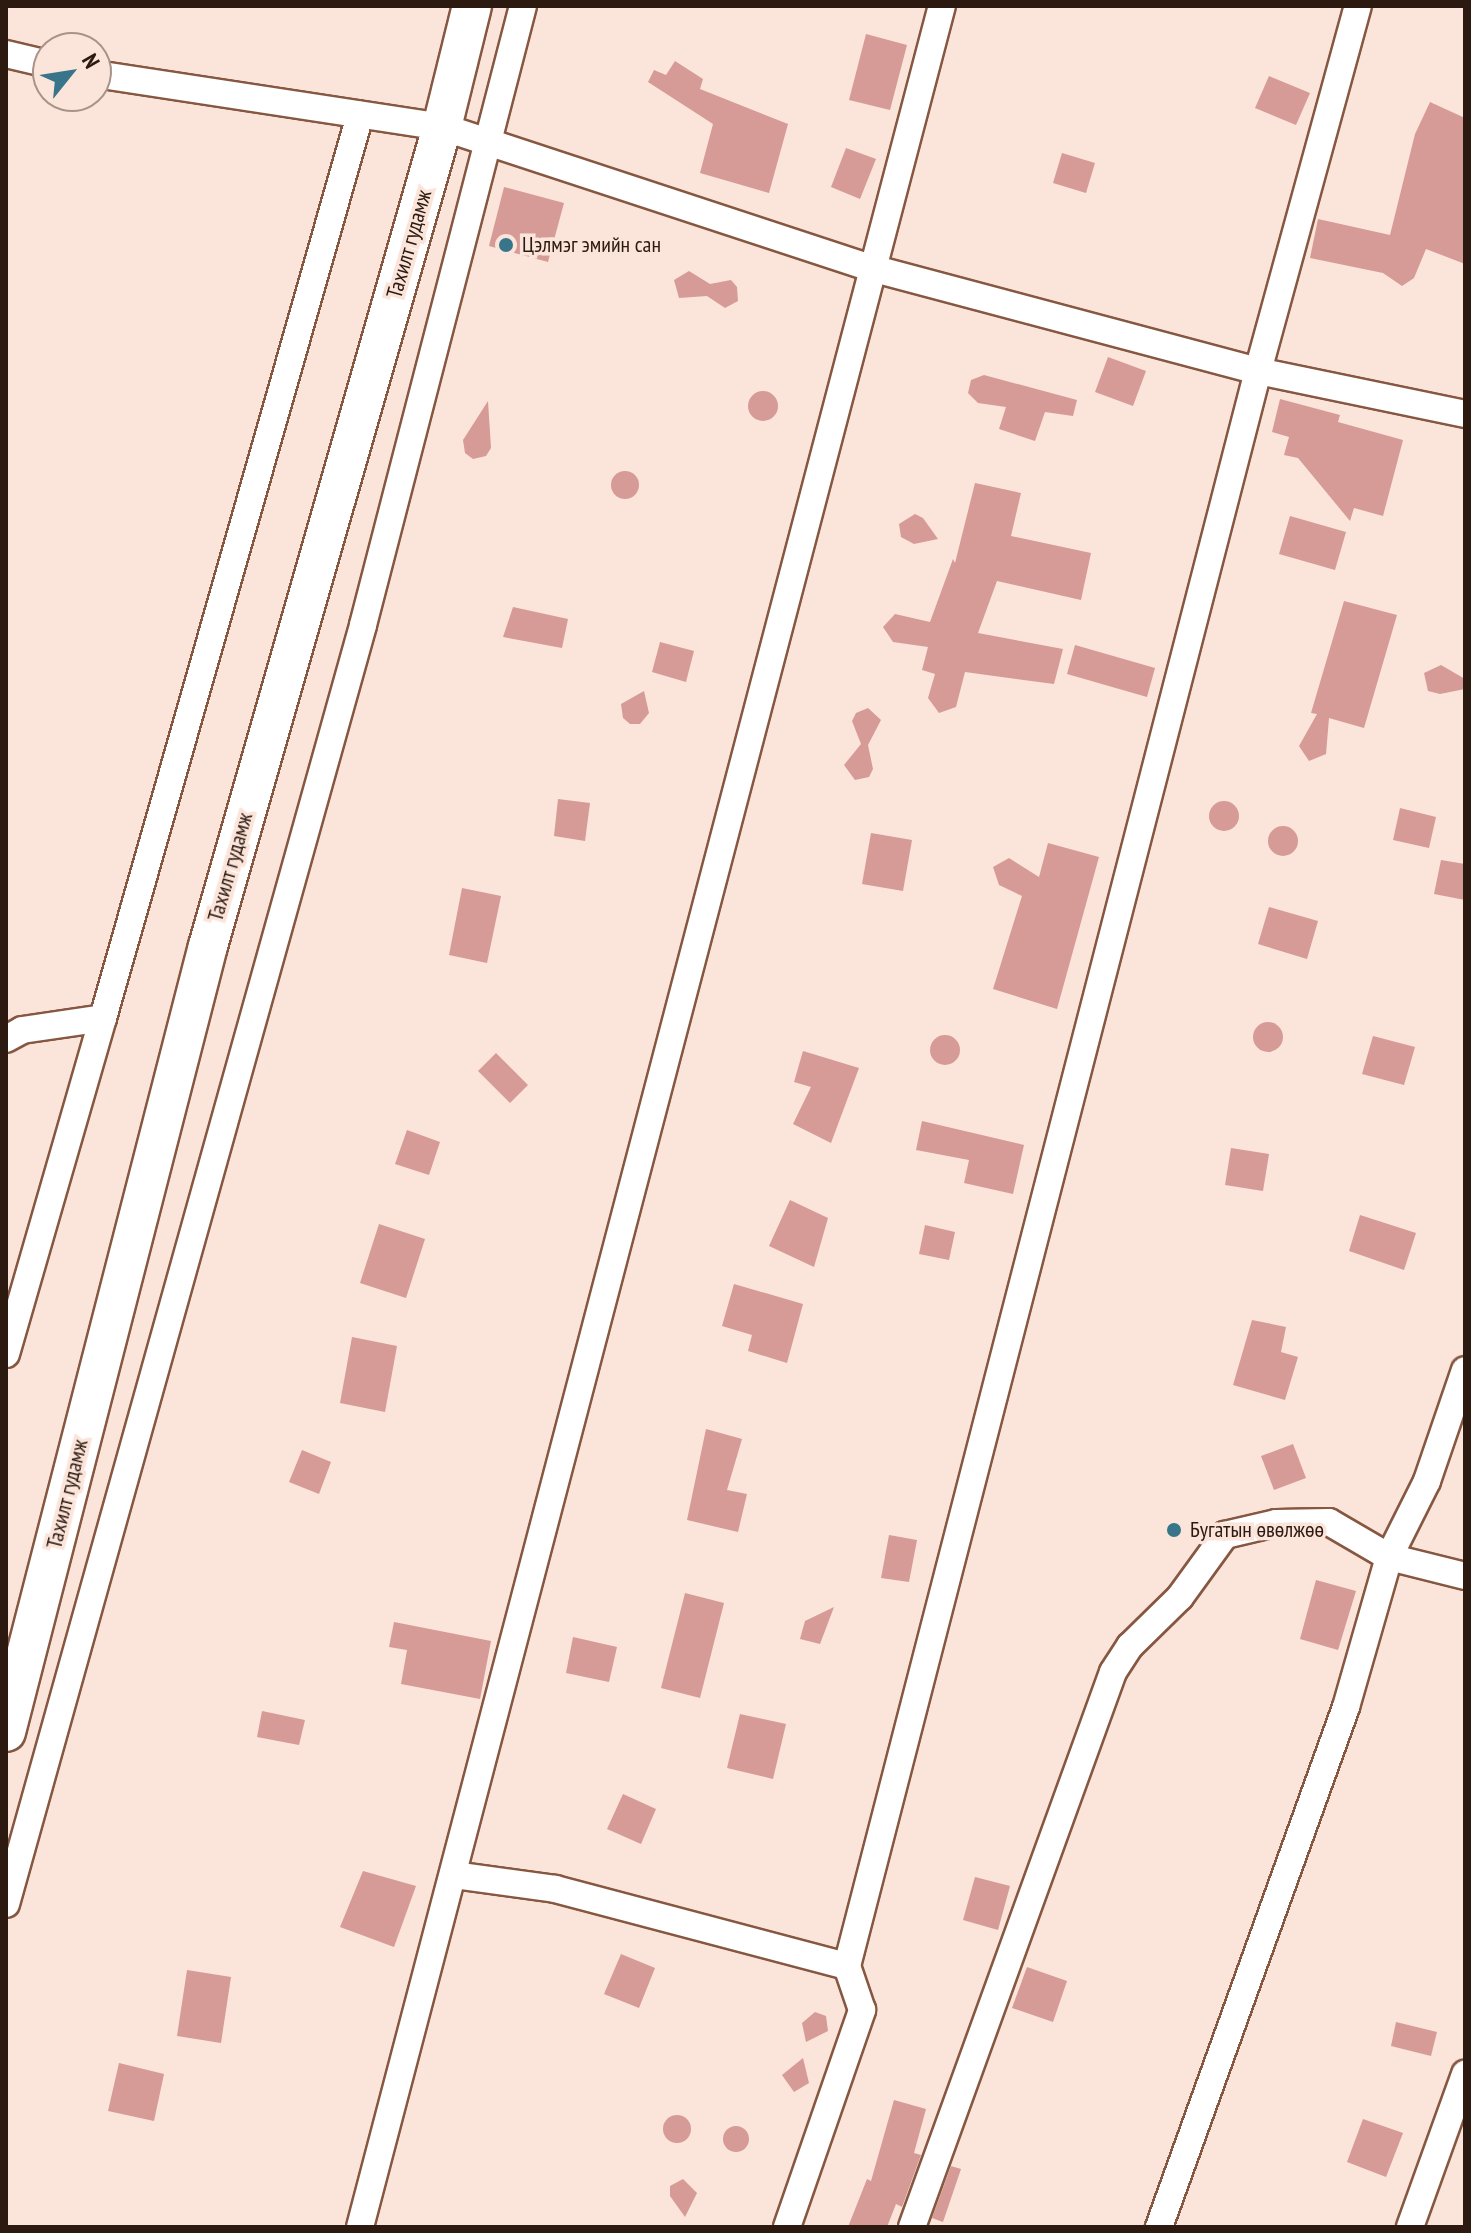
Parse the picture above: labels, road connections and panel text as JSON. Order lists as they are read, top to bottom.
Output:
{
  "streets": {
    "main road": ["Тахилт гудамж"]
  },
  "places": ["Цэлмэг эмийн сан", "Бугатын өвөлжөө"],
  "north": "top right"
}
